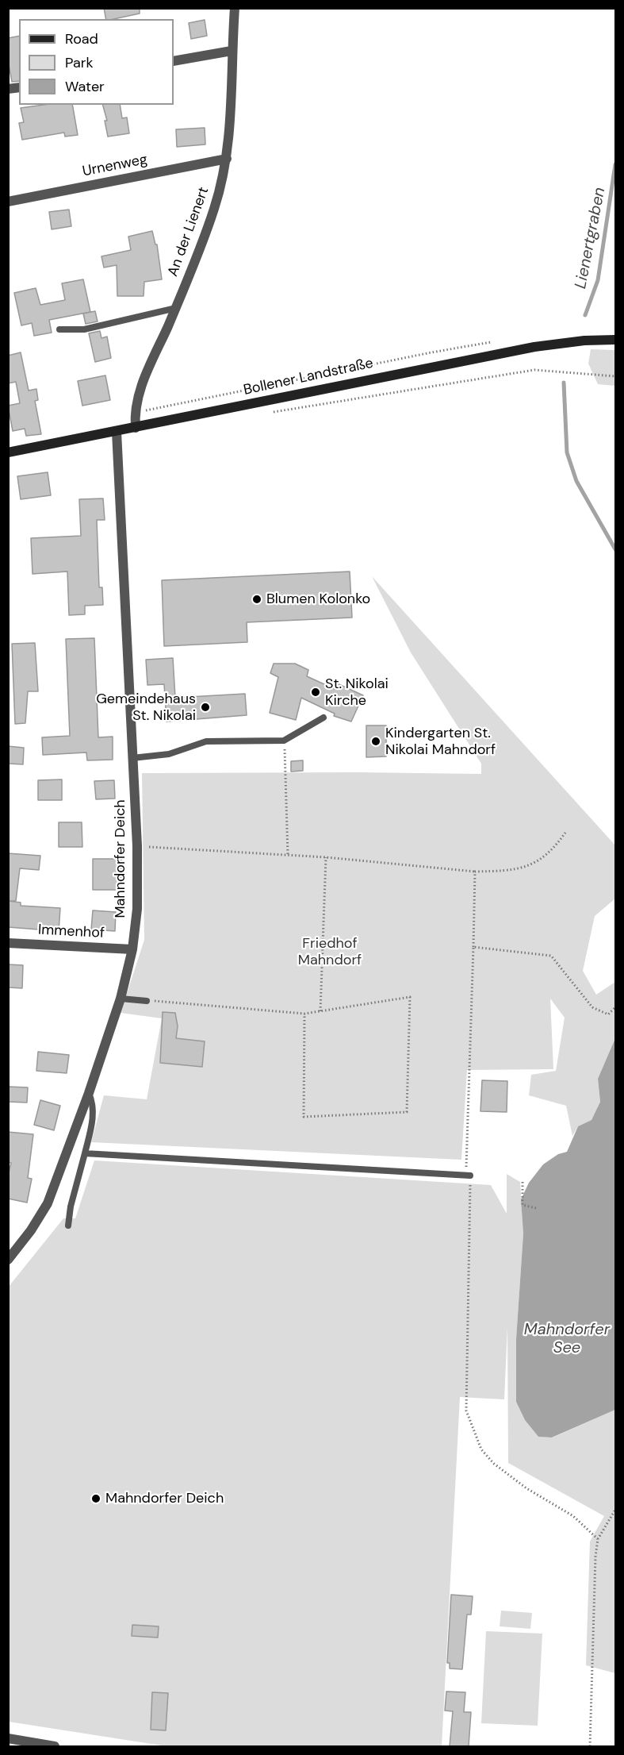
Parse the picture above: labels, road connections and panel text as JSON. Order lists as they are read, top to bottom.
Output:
{
  "streets": {
    "street": [
      "Urnenweg",
      "An der Lienert",
      "Bollener Landstraße",
      "Mahndorfer Deich",
      "Immenhof"
    ]
  },
  "crossings": [
    ["Urnenweg", "An der Lienert"],
    ["An der Lienert", "Bollener Landstraße"],
    ["Bollener Landstraße", "Mahndorfer Deich"],
    ["Mahndorfer Deich", "Immenhof"]
  ],
  "water": ["Lienertgraben", "Mahndorfer See"],
  "parks": ["Friedhof Mahndorf"],
  "places": [
    "Blumen Kolonko",
    "St. Nikolai Kirche",
    "Gemeindehaus St. Nikolai",
    "Kindergarten St. Nikolai Mahndorf",
    "Mahndorfer Deich"
  ],
  "legend": ["Road", "Park", "Water"]
}
